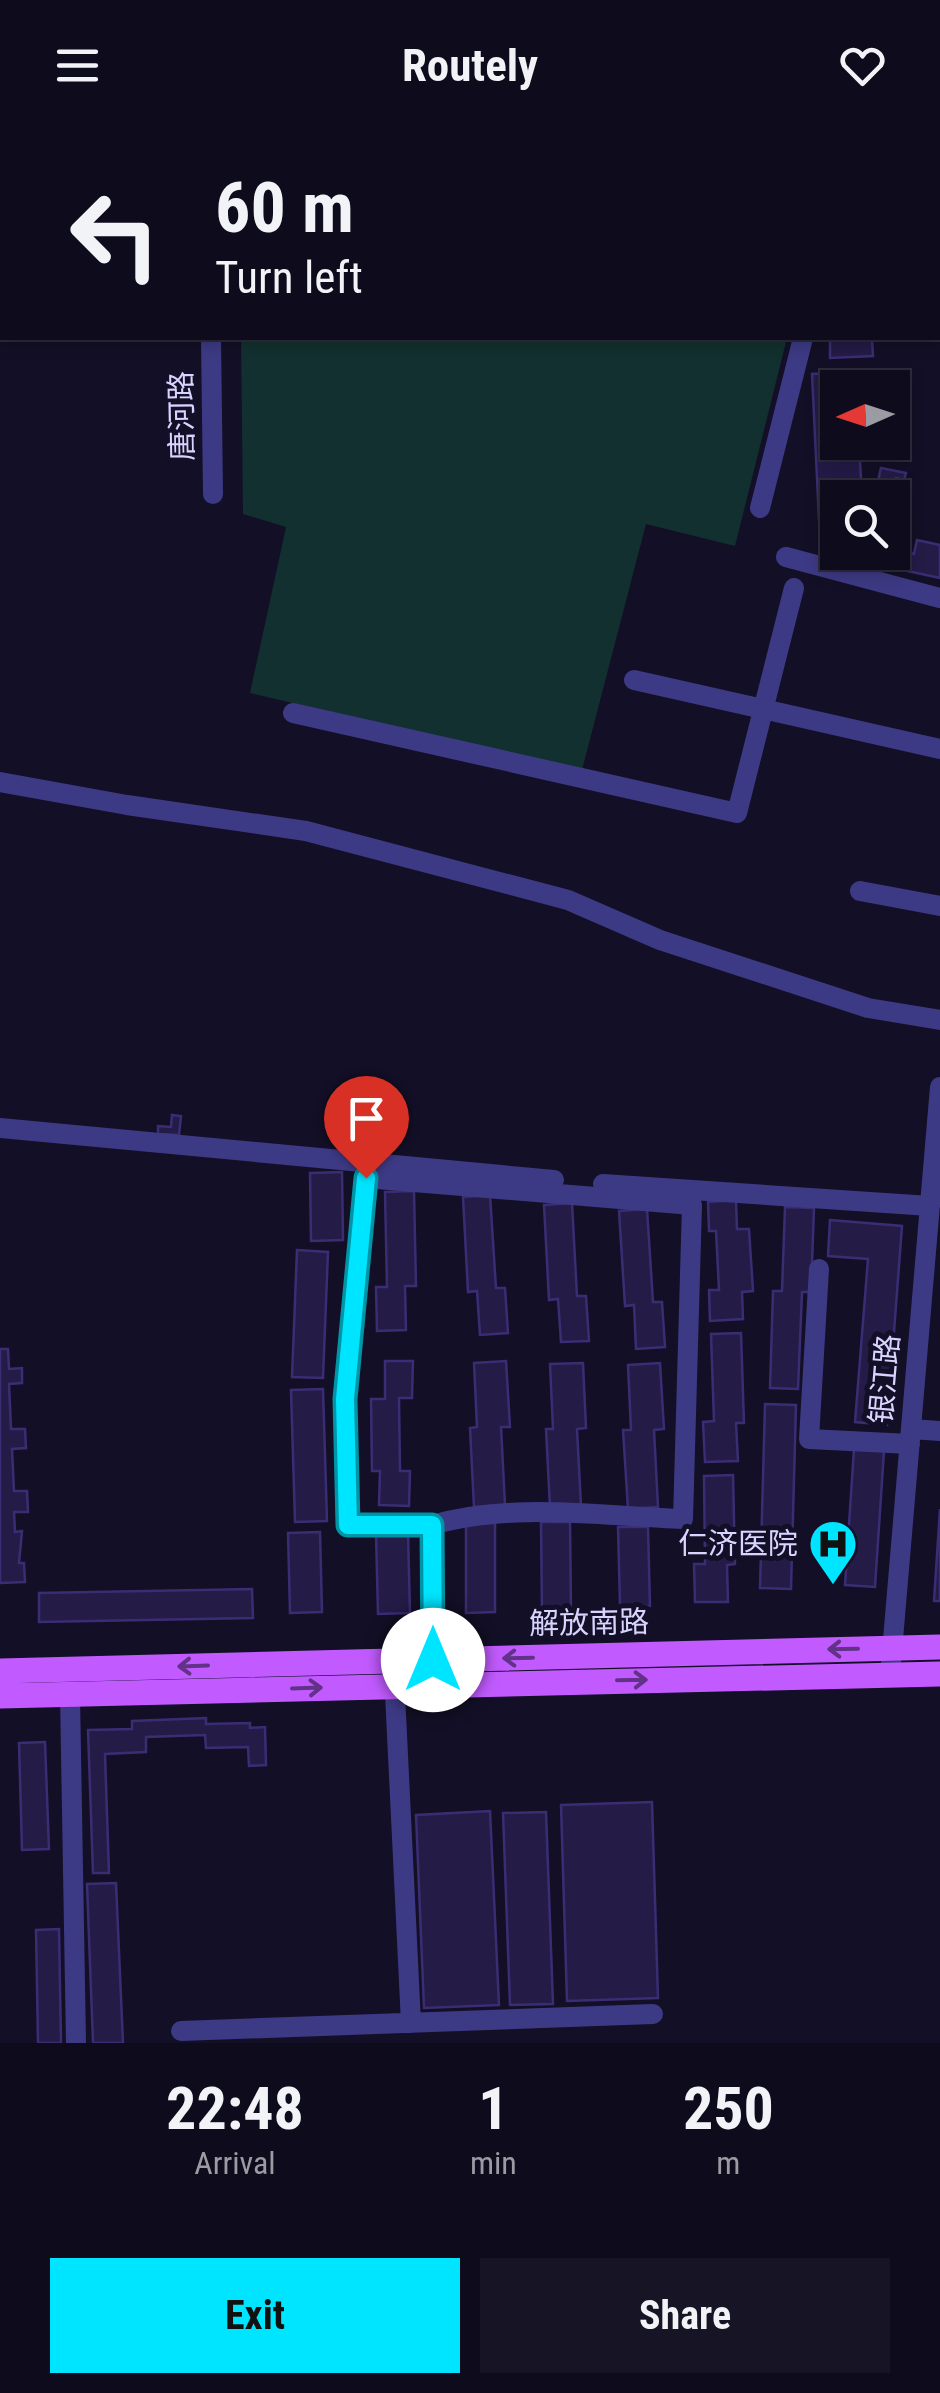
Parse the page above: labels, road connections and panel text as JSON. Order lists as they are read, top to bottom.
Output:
{
  "streets": {
    "main road": ["解放南路"],
    "street": ["唐河路", "银江路"]
  },
  "crossings": [
    ["银江路", "解放南路"]
  ],
  "places": {
    "hospital": ["仁济医院"]
  },
  "north": "left",
  "page": {
    "header": "Routely",
    "turn": ["60 m", "Turn left"],
    "eta": [
      "22:48",
      "Arrival",
      "1",
      "min",
      "250",
      "m"
    ],
    "buttons": ["Exit", "Share"]
  }
}
